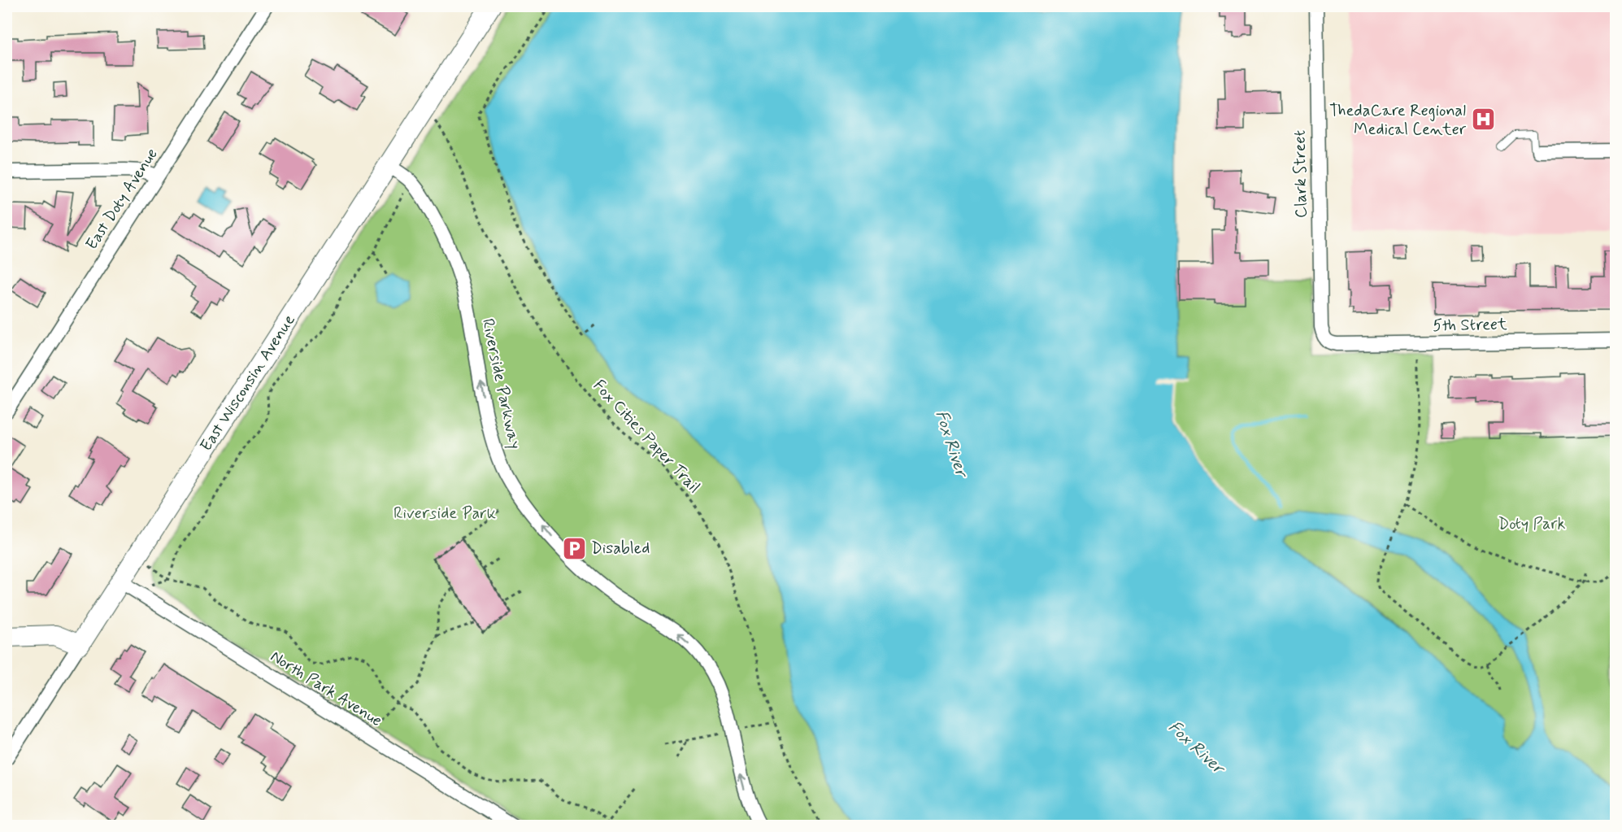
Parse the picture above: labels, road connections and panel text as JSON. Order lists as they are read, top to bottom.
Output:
{
  "streets": {
    "main road": ["East Wisconsin Avenue"],
    "street": [
      "Clark Street",
      "East Doty Avenue",
      "5th Street",
      "Riverside Parkway",
      "North Park Avenue"
    ],
    "path": ["Fox Cities Paper Trail"]
  },
  "crossings": [
    ["Clark Street", "5th Street"],
    ["East Wisconsin Avenue", "Riverside Parkway"],
    ["East Wisconsin Avenue", "Fox Cities Paper Trail"],
    ["East Wisconsin Avenue", "North Park Avenue"]
  ],
  "one_way": ["Riverside Parkway"],
  "water": ["Fox River"],
  "parks": ["Riverside Park", "Doty Park"],
  "places": {
    "hospital": ["ThedaCare Regional Medical Center"],
    "parking": ["Disabled"]
  }
}
